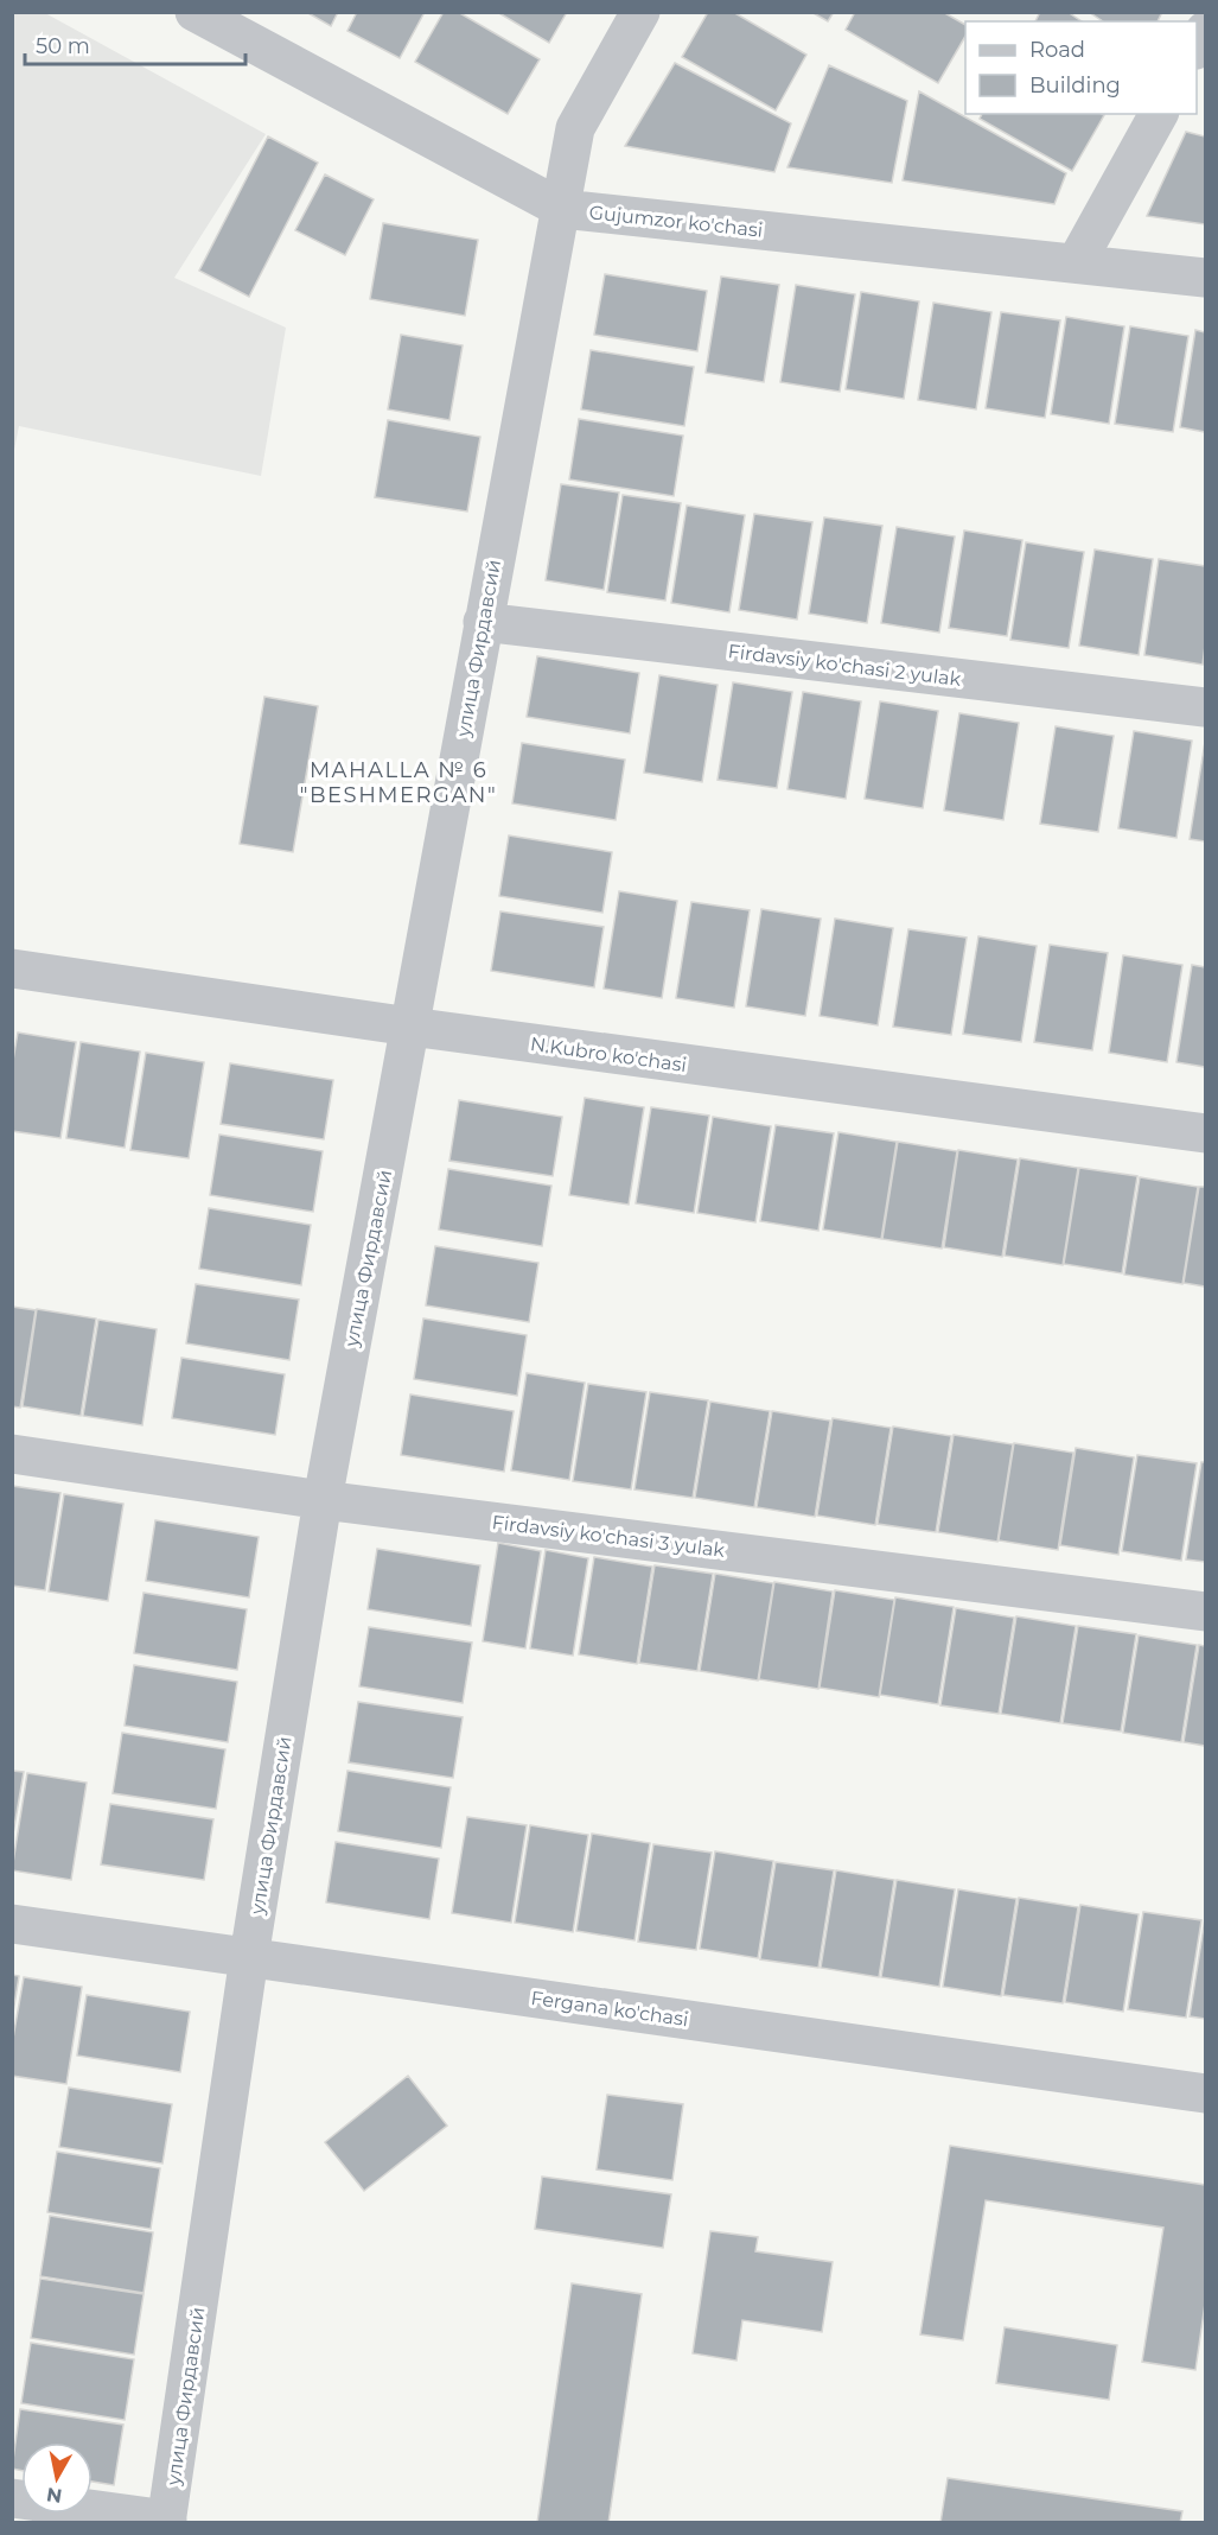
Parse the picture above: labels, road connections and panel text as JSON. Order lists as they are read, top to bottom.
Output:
{
  "streets": {
    "street": [
      "Gujumzor ko'chasi",
      "улица Фирдавсий",
      "Firdavsiy ko'chasi 2 yulak",
      "N.Kubro ko'chasi",
      "Firdavsiy ko'chasi 3 yulak",
      "Fergana ko'chasi"
    ]
  },
  "crossings": [
    ["Gujumzor ko'chasi", "улица Фирдавсий"],
    ["улица Фирдавсий", "Firdavsiy ko'chasi 2 yulak"],
    ["улица Фирдавсий", "N.Kubro ko'chasi"],
    ["улица Фирдавсий", "Firdavsiy ko'chasi 3 yulak"],
    ["улица Фирдавсий", "Fergana ko'chasi"]
  ],
  "districts": ["MAHALLA № 6 \"BESHMERGAN\""],
  "legend": ["Road", "Building"],
  "scale_bar": "50 m",
  "north": "bottom"
}
